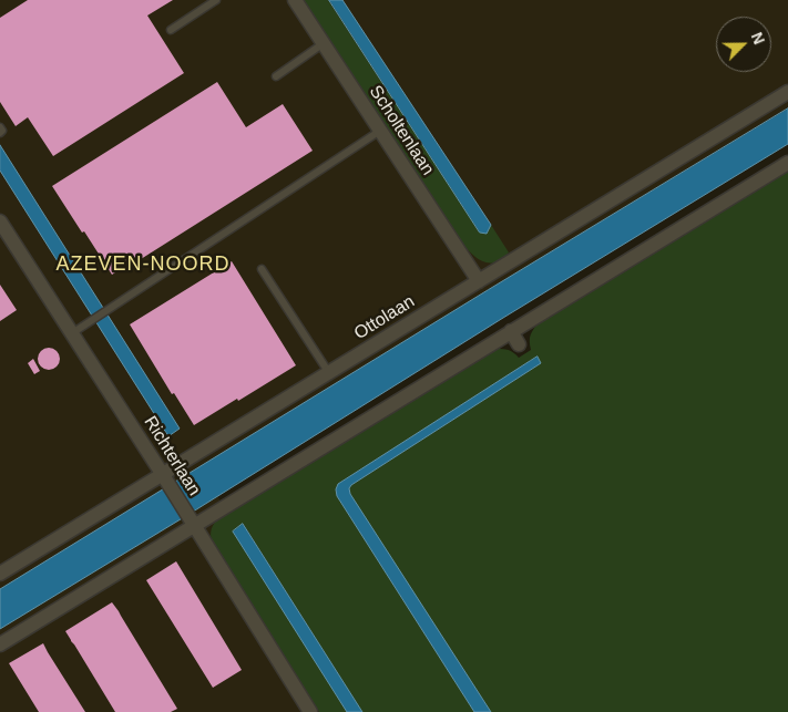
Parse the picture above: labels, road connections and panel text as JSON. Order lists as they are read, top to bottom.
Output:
{
  "streets": {
    "street": ["Scholtenlaan", "Ottolaan", "Richterlaan"]
  },
  "crossings": [
    ["Scholtenlaan", "Ottolaan"],
    ["Ottolaan", "Richterlaan"]
  ],
  "districts": ["AZEVEN-NOORD"],
  "north": "top right"
}
